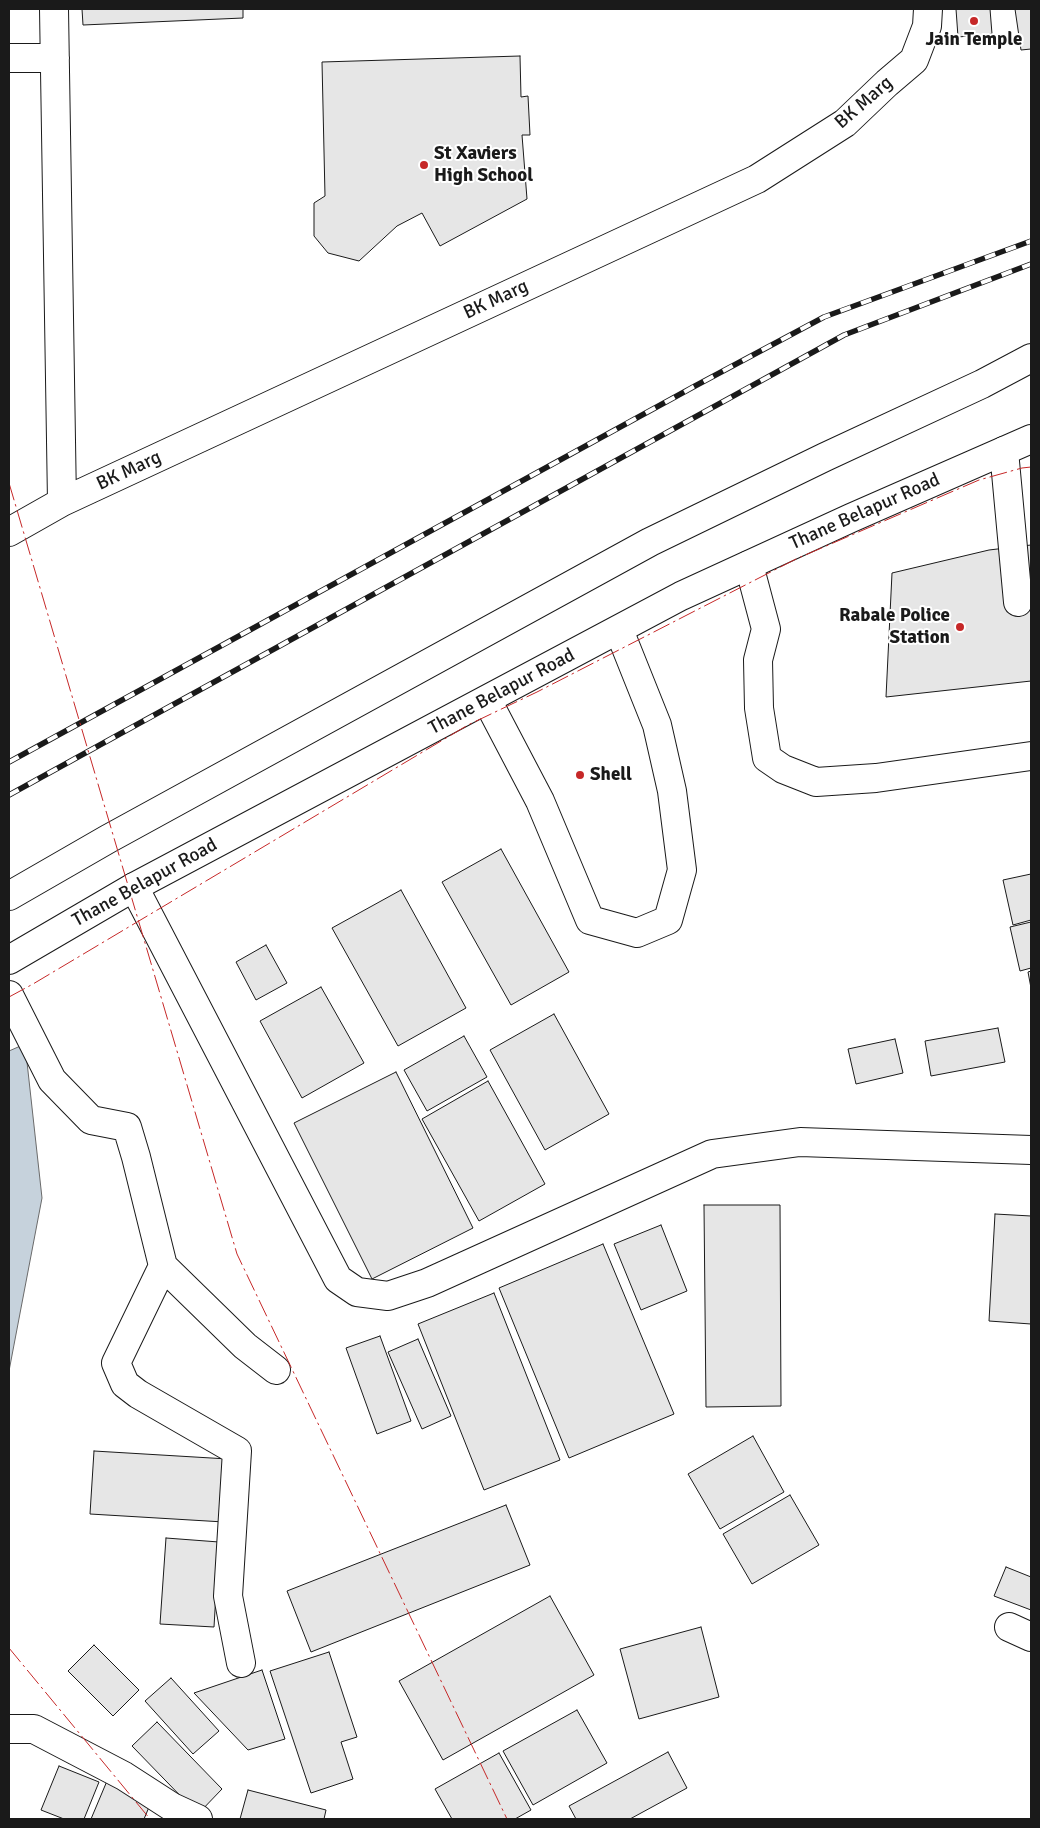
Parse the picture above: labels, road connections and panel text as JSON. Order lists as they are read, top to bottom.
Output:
{
  "streets": {
    "street": ["BK Marg", "Thane Belapur Road"]
  },
  "places": [
    "Jain Temple",
    "St Xaviers High School",
    "Rabale Police Station",
    "Shell"
  ]
}
